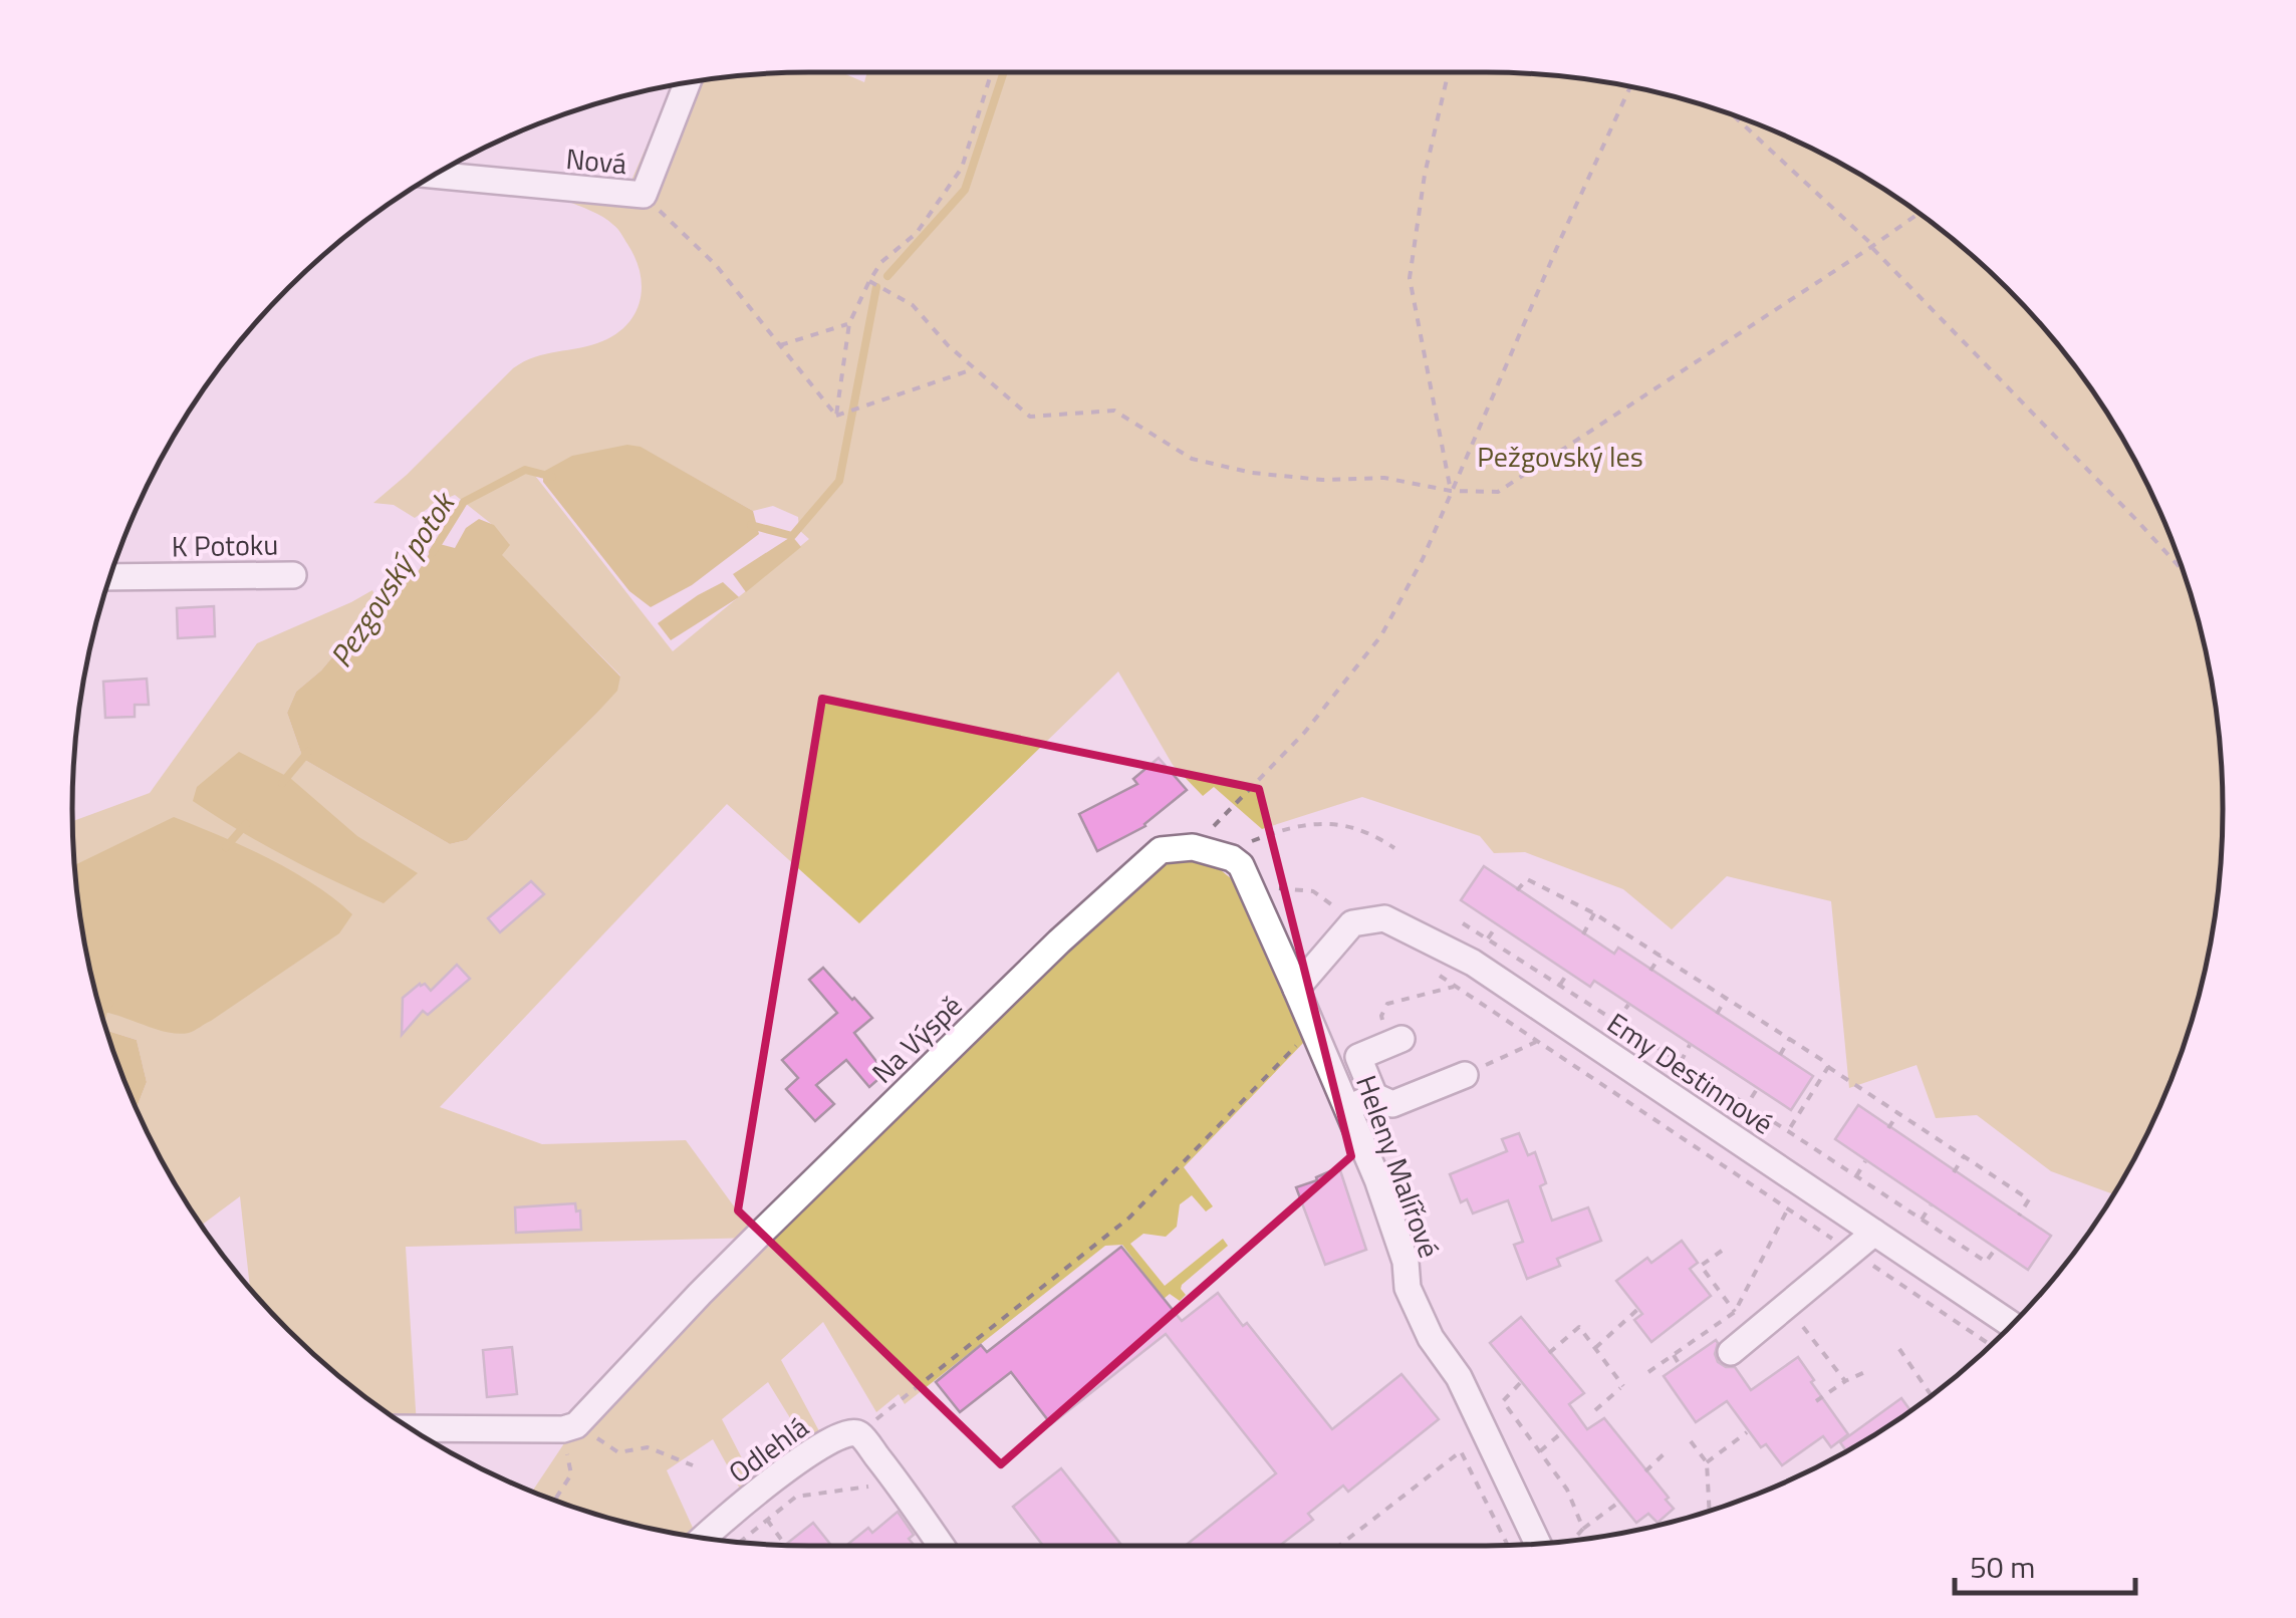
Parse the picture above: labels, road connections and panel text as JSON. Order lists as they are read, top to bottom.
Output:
{
  "streets": {
    "street": [
      "Nová",
      "K Potoku",
      "Na Výspě",
      "Emy Destinnové",
      "Heleny Malířové",
      "Odlehlá"
    ]
  },
  "water": ["Pezgovský potok"],
  "parks": ["Pežgovský les"],
  "scale_bar": "50 m"
}
